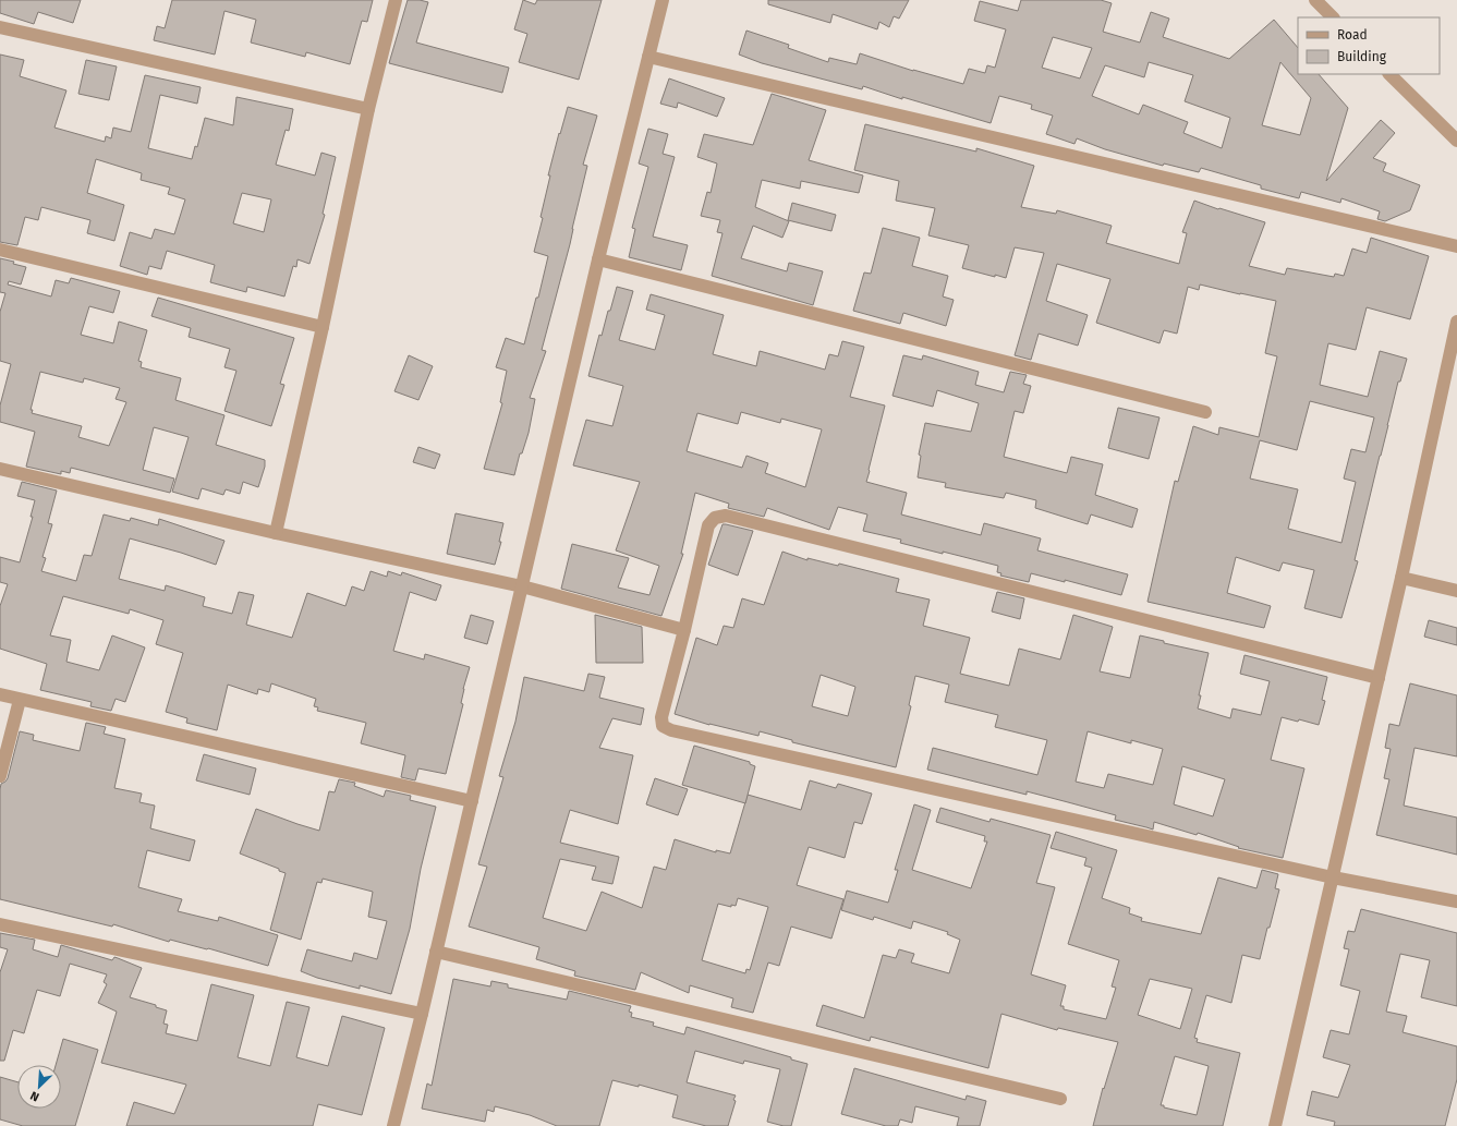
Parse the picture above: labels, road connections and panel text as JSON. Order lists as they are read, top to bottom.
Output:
{
  "legend": ["Road", "Building"],
  "north": "bottom left"
}
